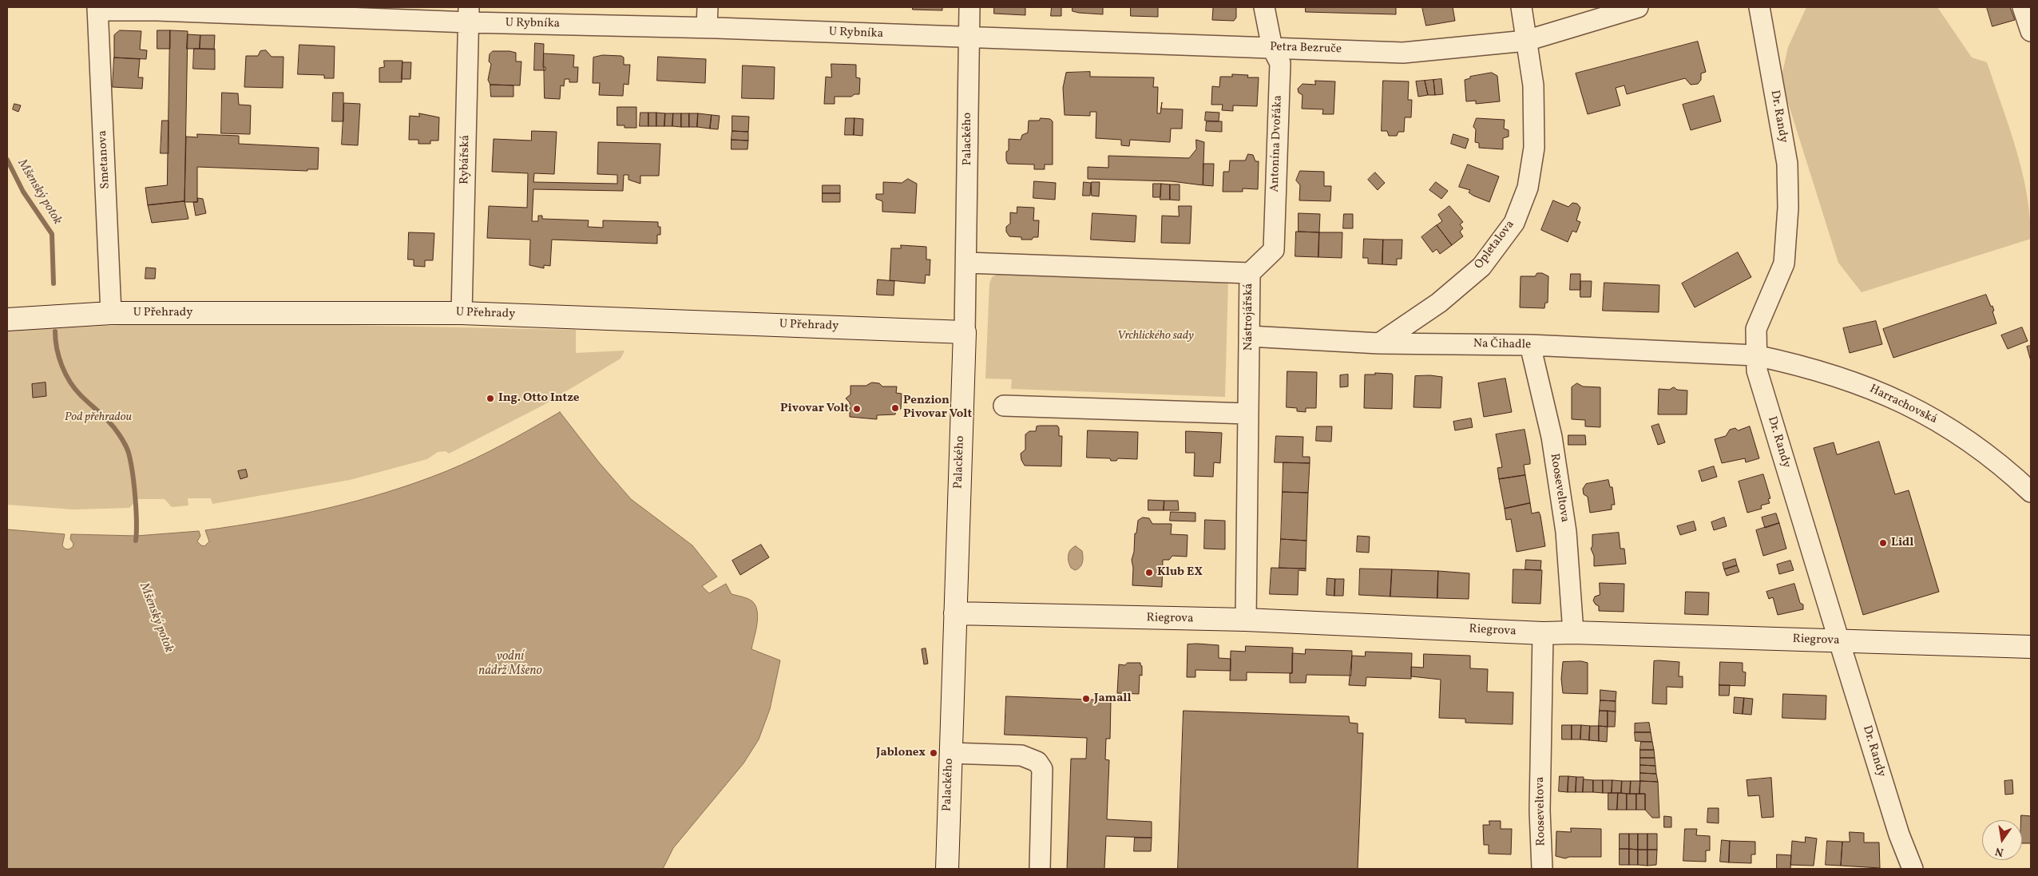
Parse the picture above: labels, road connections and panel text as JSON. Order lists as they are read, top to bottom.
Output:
{
  "streets": {
    "street": [
      "U Rybníka",
      "Petra Bezruče",
      "Dr. Randy",
      "Palackého",
      "Antonína Dvořáka",
      "Smetanova",
      "Rybářská",
      "Opletalova",
      "U Přehrady",
      "Nástrojářská",
      "Na Čihadle",
      "Harrachovská",
      "Rooseveltova",
      "Riegrova"
    ]
  },
  "crossings": [
    ["U Rybníka", "Petra Bezruče"],
    ["U Rybníka", "Palackého"],
    ["U Rybníka", "Smetanova"],
    ["U Rybníka", "Rybářská"],
    ["Petra Bezruče", "Palackého"],
    ["Petra Bezruče", "Antonína Dvořáka"],
    ["Petra Bezruče", "Opletalova"],
    ["Dr. Randy", "Na Čihadle"],
    ["Dr. Randy", "Harrachovská"],
    ["Dr. Randy", "Riegrova"],
    ["Palackého", "U Přehrady"],
    ["Palackého", "Nástrojářská"],
    ["Palackého", "Riegrova"],
    ["Antonína Dvořáka", "Nástrojářská"],
    ["Smetanova", "U Přehrady"],
    ["Rybářská", "U Přehrady"],
    ["Opletalova", "Na Čihadle"],
    ["Nástrojářská", "Na Čihadle"],
    ["Nástrojářská", "Riegrova"],
    ["Na Čihadle", "Harrachovská"],
    ["Na Čihadle", "Rooseveltova"],
    ["Rooseveltova", "Riegrova"]
  ],
  "water": ["Mšenský potok", "vodní nádrž Mšeno"],
  "parks": ["Vrchlického sady", "Pod přehradou"],
  "places": [
    "Ing. Otto Intze",
    "Penzion Pivovar Volt",
    "Pivovar Volt",
    "Lidl",
    "Klub EX",
    "Jamall",
    "Jablonex"
  ],
  "north": "bottom"
}
